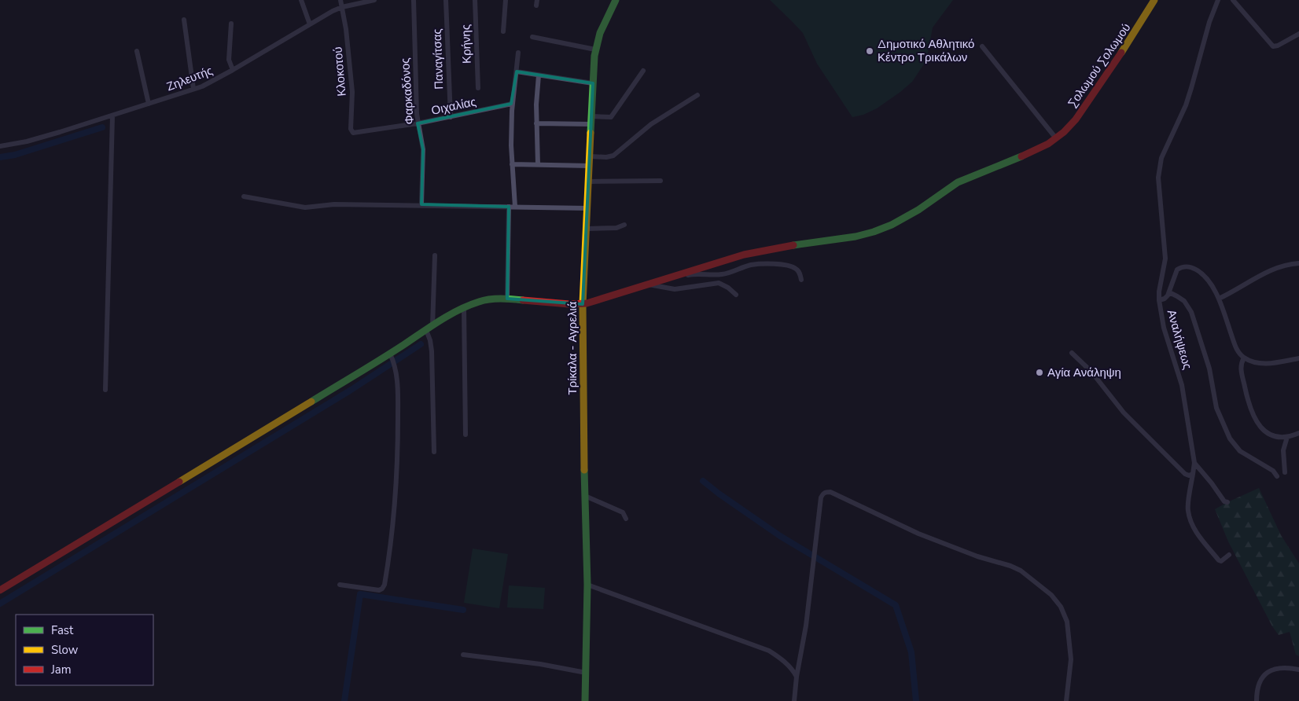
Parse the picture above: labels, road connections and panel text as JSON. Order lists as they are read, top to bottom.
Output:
{
  "streets": {
    "street": [
      "Κρήνης",
      "Παναγίτσας",
      "Σολωμού Σολωμού",
      "Κλοκοτού",
      "Ζηλευτής",
      "Φαρκαδόνος",
      "Οιχαλίας",
      "Αναλήψεως",
      "Τρίκαλα - Αγρελιά"
    ]
  },
  "crossings": [
    ["Παναγίτσας", "Οιχαλίας"],
    ["Σολωμού Σολωμού", "Τρίκαλα - Αγρελιά"],
    ["Κλοκοτού", "Ζηλευτής"],
    ["Κλοκοτού", "Οιχαλίας"],
    ["Φαρκαδόνος", "Οιχαλίας"]
  ],
  "places": ["Δημοτικό Αθλητικό Κέντρο Τρικάλων", "Αγία Ανάληψη"],
  "legend": ["Fast", "Slow", "Jam"]
}
